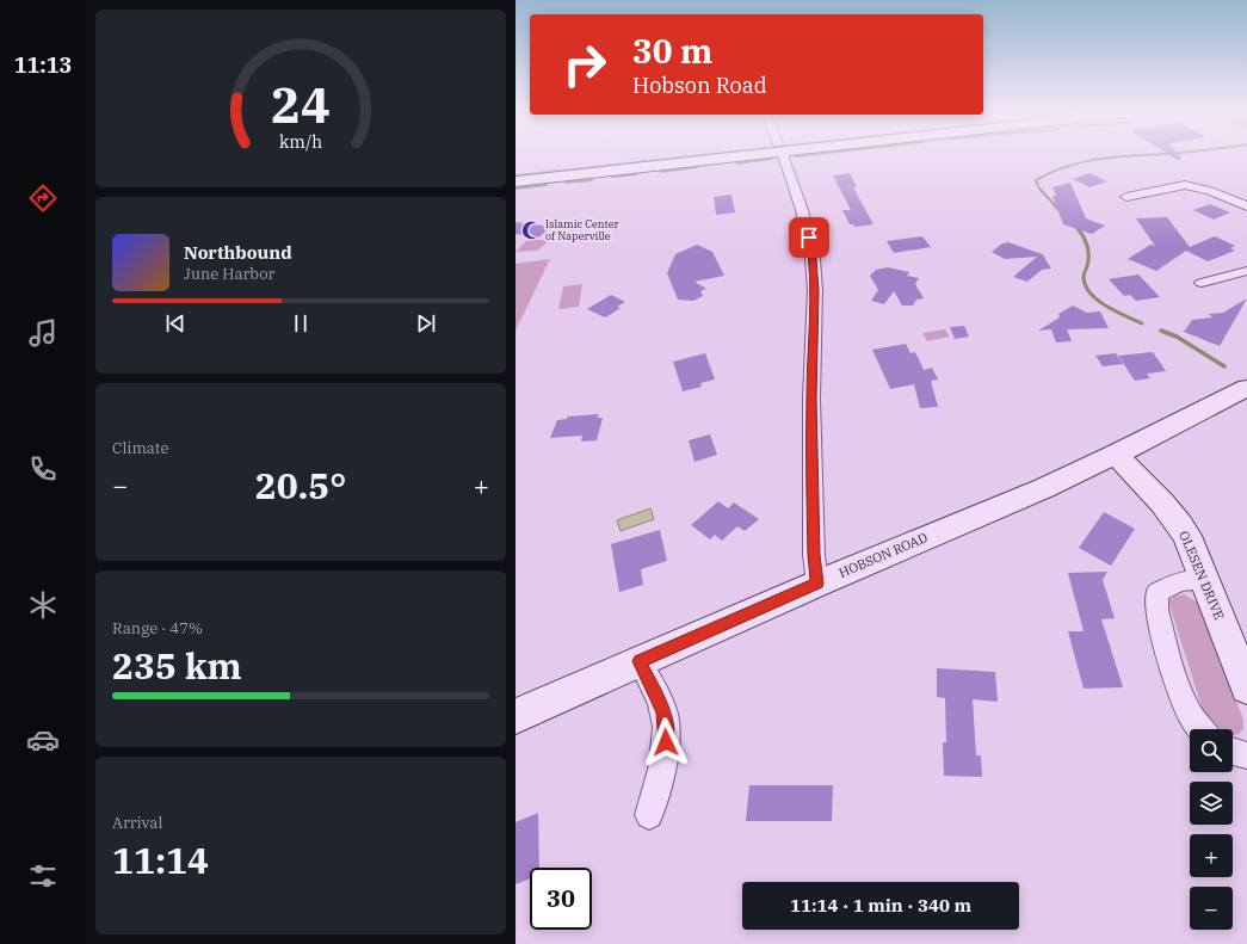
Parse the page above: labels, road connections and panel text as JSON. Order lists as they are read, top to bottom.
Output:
{
  "streets": {
    "main road": ["HOBSON ROAD", "OLESEN DRIVE"]
  },
  "crossings": [
    ["HOBSON ROAD", "OLESEN DRIVE"]
  ],
  "places": {
    "mosque": ["Islamic Center of Naperville"]
  },
  "page": {
    "tabs": "11:13",
    "turn": ["30 m", "Hobson Road"],
    "song": ["Northbound", "June Harbor"],
    "tile": [
      "Climate",
      ["Range · 47%", "235 km"],
      ["Arrival", "11:14"]
    ],
    "heat": ["−", "20.5°", "+"],
    "map_buttons": ["+", "−"],
    "limit": "30",
    "trip": "11:14 · 1 min · 340 m",
    "gauge": ["24", "km/h"]
  }
}
